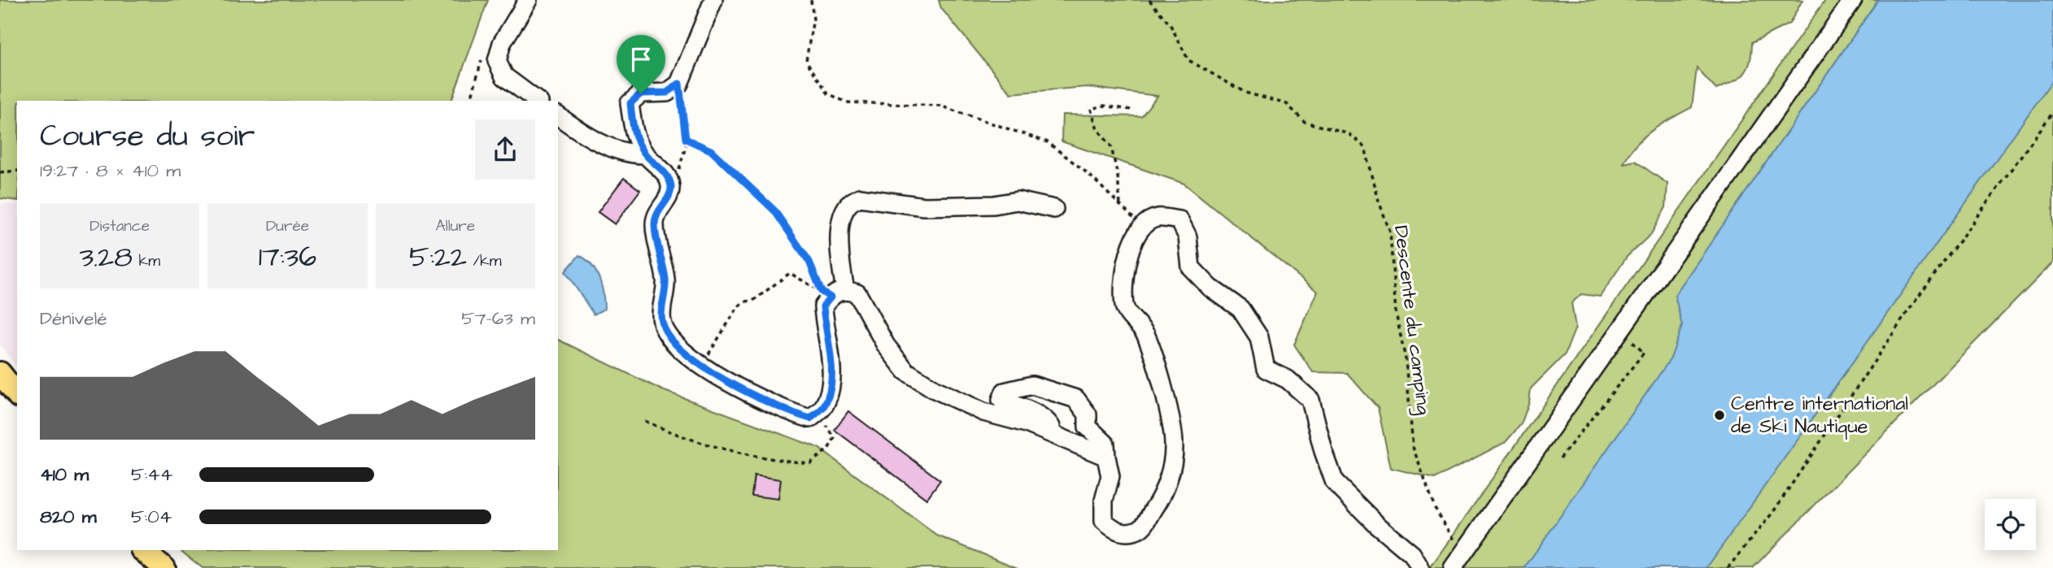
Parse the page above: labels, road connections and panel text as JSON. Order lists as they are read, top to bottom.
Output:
{
  "streets": {
    "path": ["Descente du camping"]
  },
  "places": ["Centre international de Ski Nautique"],
  "page": {
    "heading": ["Course du soir", "19:27 · 8 × 410 m"],
    "stats": [
      ["Distance", "3.28 km"],
      ["Durée", "17:36"],
      ["Allure", "5:22 /km"]
    ],
    "chart": ["Dénivelé", "57–63 m"],
    "list": [
      {
        "name": "410 m",
        "note": "5:44"
      },
      {
        "name": "820 m",
        "note": "5:04"
      }
    ]
  }
}
